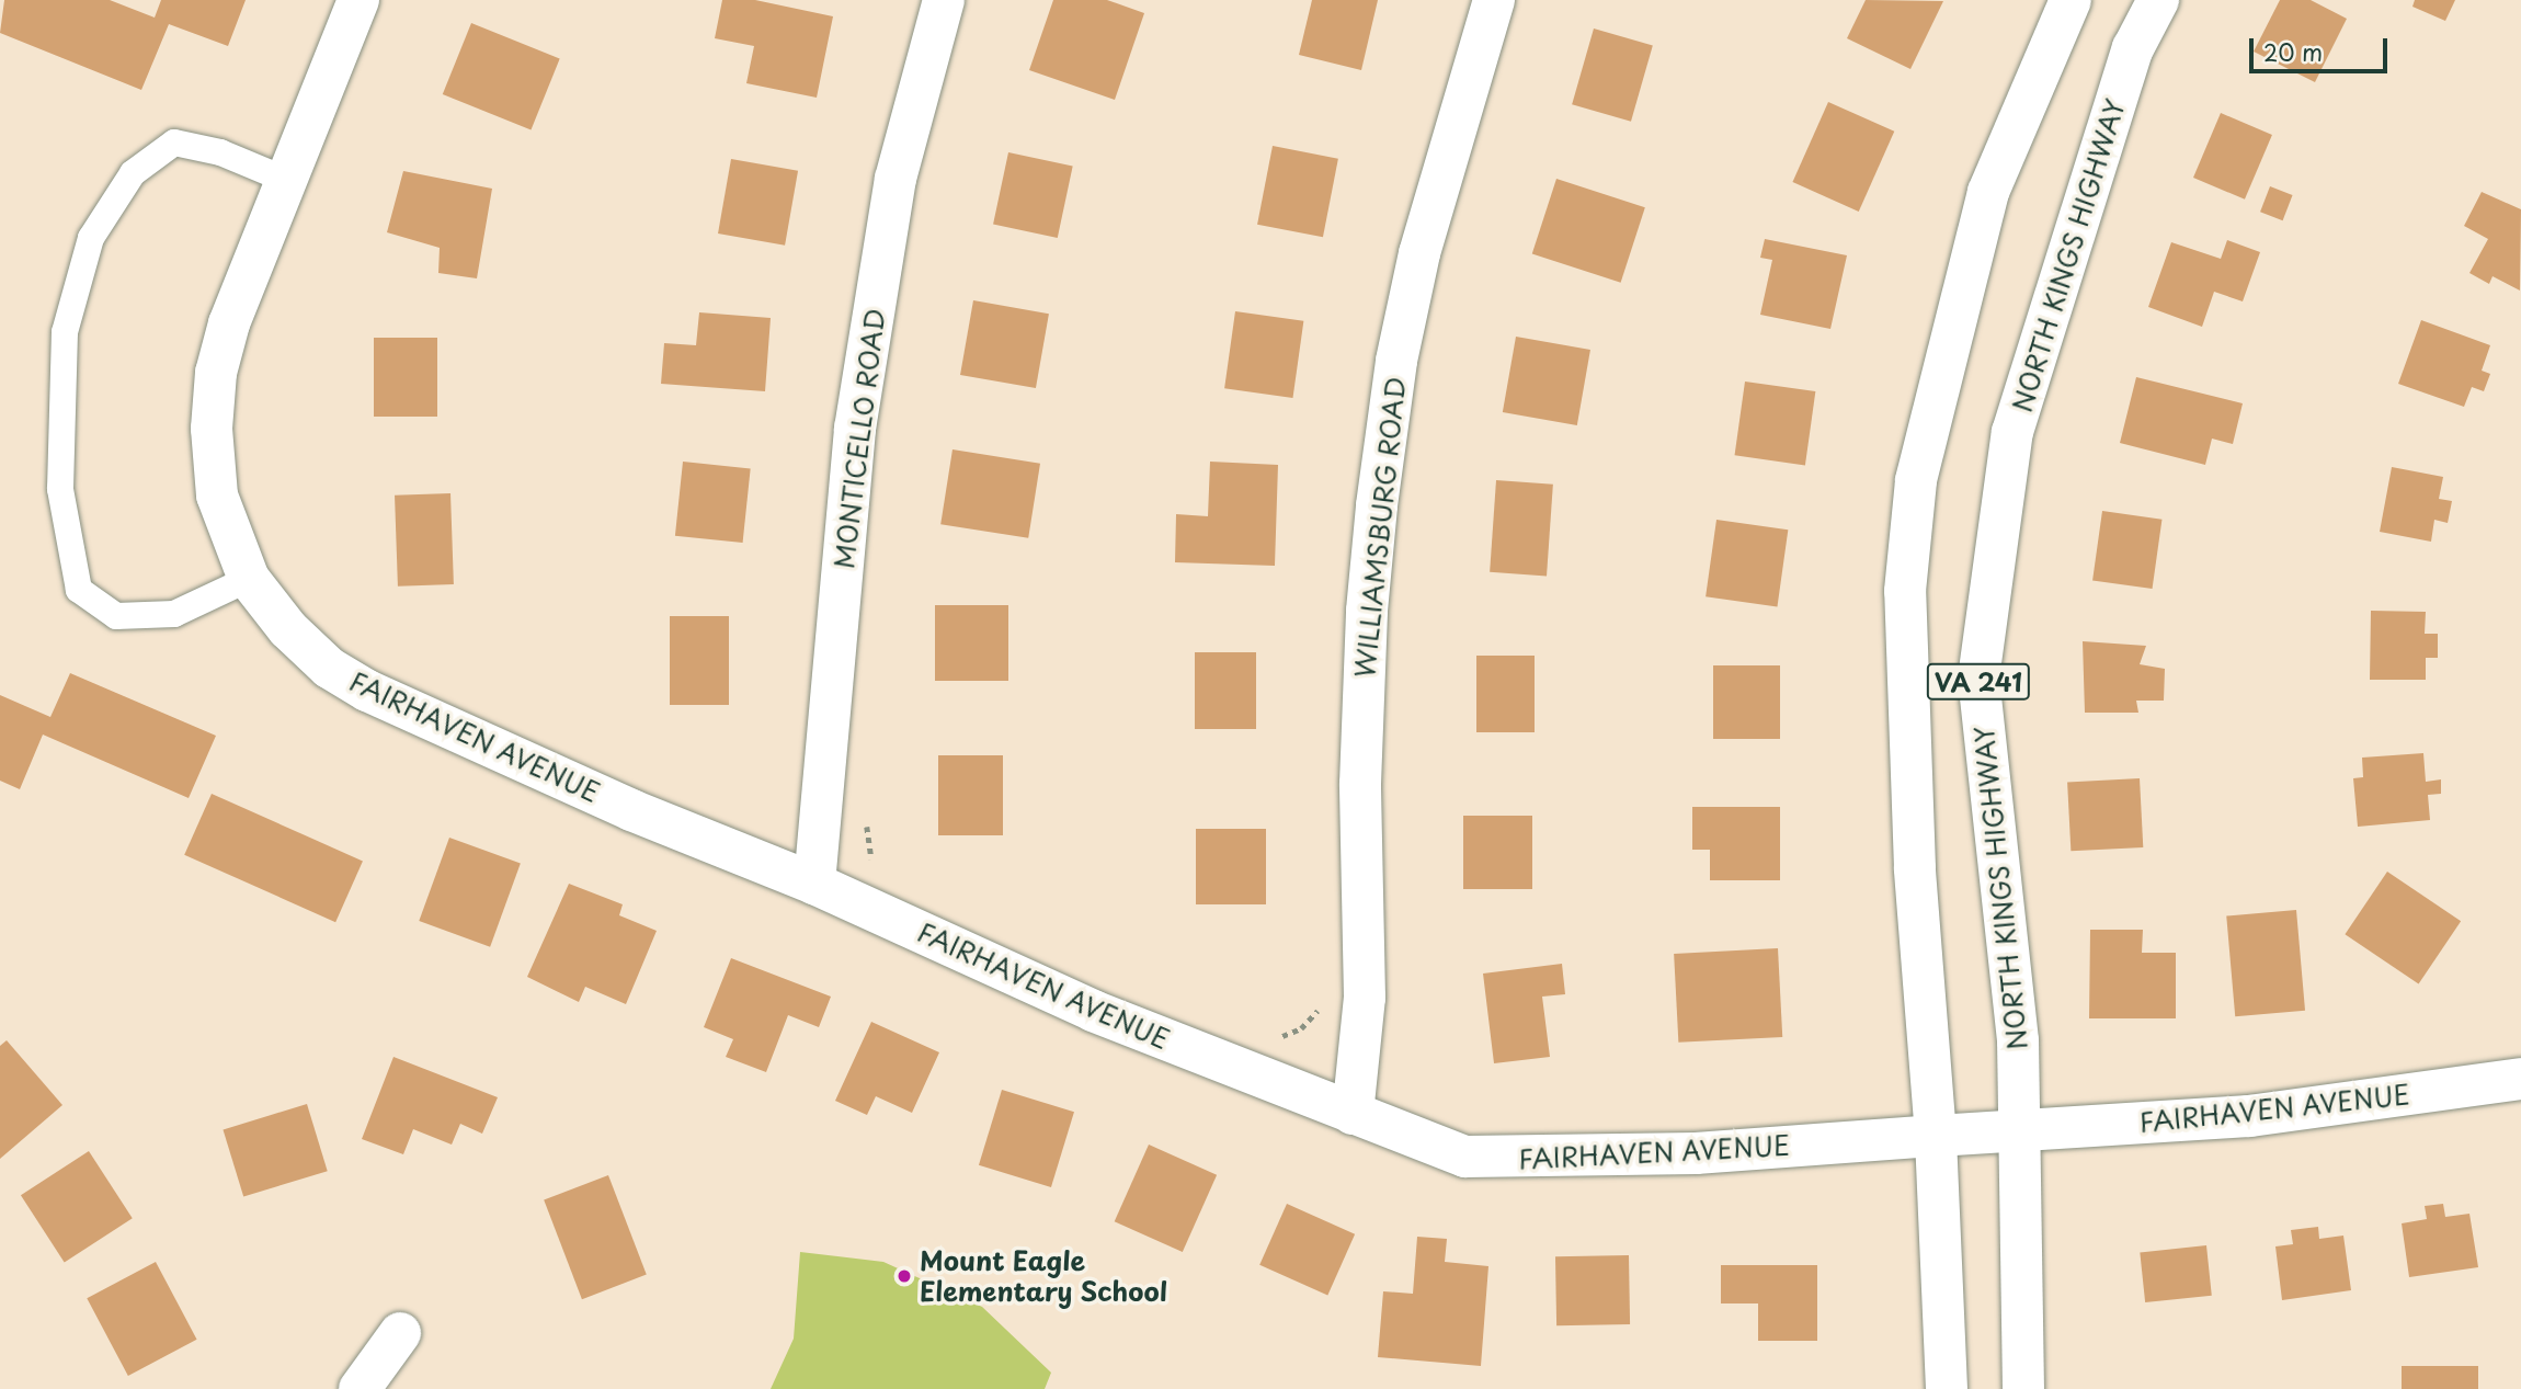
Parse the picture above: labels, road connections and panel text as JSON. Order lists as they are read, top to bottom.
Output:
{
  "streets": {
    "street": [
      "NORTH KINGS HIGHWAY",
      "MONTICELLO ROAD",
      "WILLIAMSBURG ROAD",
      "VA 241",
      "FAIRHAVEN AVENUE"
    ]
  },
  "crossings": [
    ["NORTH KINGS HIGHWAY", "FAIRHAVEN AVENUE"],
    ["MONTICELLO ROAD", "FAIRHAVEN AVENUE"],
    ["WILLIAMSBURG ROAD", "FAIRHAVEN AVENUE"],
    ["VA 241", "FAIRHAVEN AVENUE"]
  ],
  "places": ["Mount Eagle Elementary School"],
  "scale_bar": "20 m"
}
